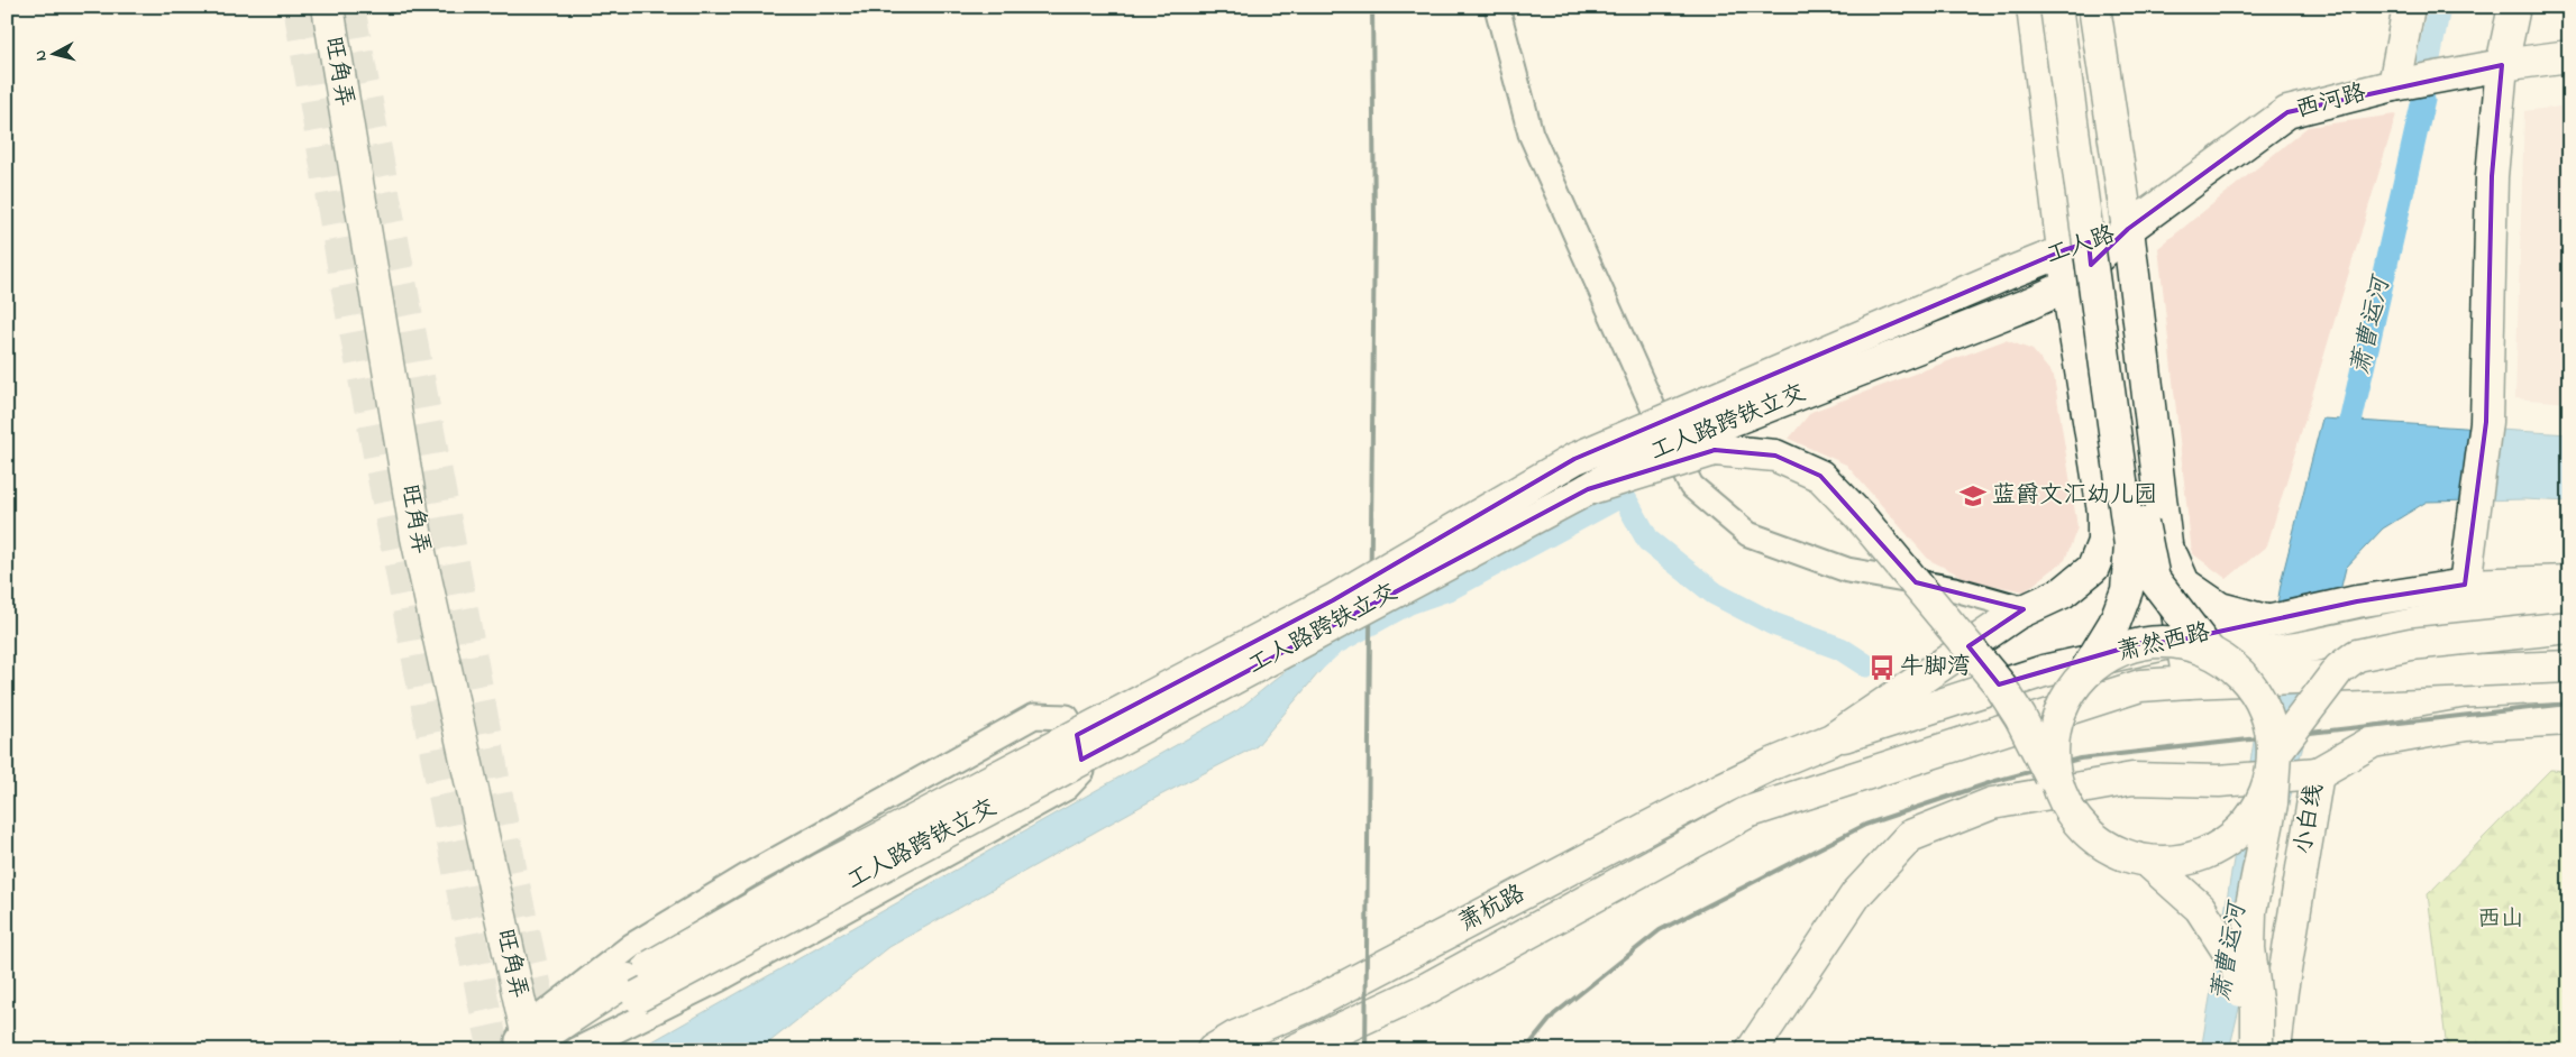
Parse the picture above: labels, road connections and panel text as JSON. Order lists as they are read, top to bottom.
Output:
{
  "streets": {
    "main road": [
      "旺角弄",
      "西河路",
      "工人路",
      "工人路跨铁立交",
      "萧然西路",
      "小白线",
      "萧杭路"
    ]
  },
  "crossings": [
    ["西河路", "工人路"],
    ["工人路", "工人路跨铁立交"],
    ["萧然西路", "萧杭路"]
  ],
  "water": ["萧曹运河"],
  "parks": ["西山"],
  "places": {
    "school or university": ["蓝爵文汇幼儿园"],
    "bus stop": ["牛脚湾"]
  },
  "north": "left"
}
